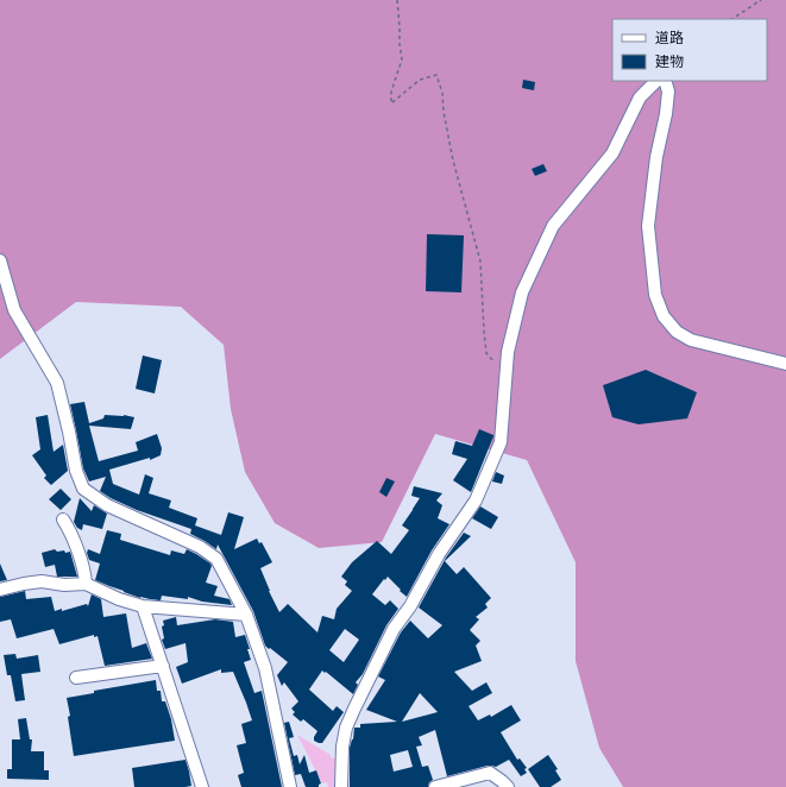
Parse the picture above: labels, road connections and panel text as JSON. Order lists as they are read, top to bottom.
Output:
{
  "legend": ["道路", "建物"]
}
